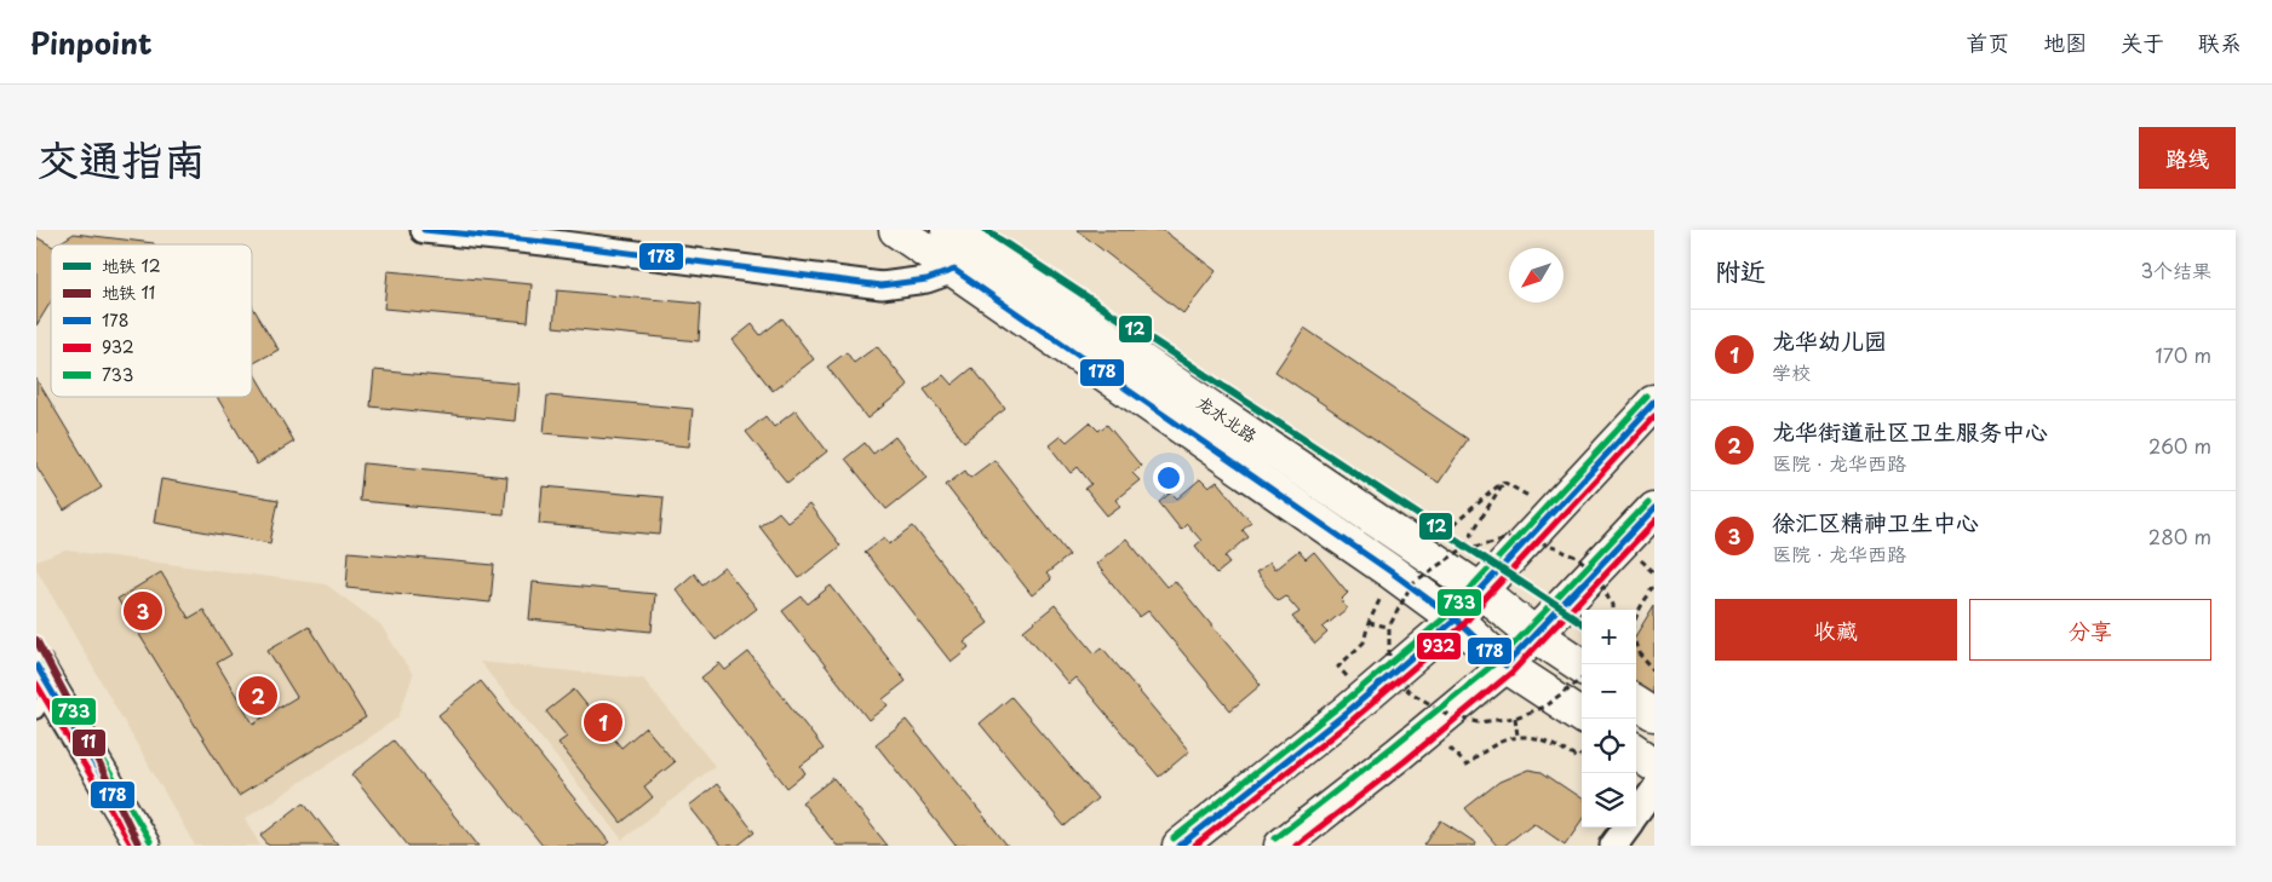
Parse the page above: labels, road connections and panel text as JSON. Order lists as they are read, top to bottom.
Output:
{
  "streets": {
    "main road": ["龙水北路"]
  },
  "lines": [
    "metro line 12",
    "transit line 178",
    "transit line 733",
    "transit line 932",
    "metro line 11"
  ],
  "legend": [
    "地铁 12",
    "地铁 11",
    "178",
    "932",
    "733"
  ],
  "north": "bottom left",
  "page": {
    "header": "Pinpoint",
    "nav": [
      "首页",
      "地图",
      "关于",
      "联系"
    ],
    "title": "交通指南",
    "buttons": [
      "路线",
      ["收藏", "分享"]
    ],
    "heading": ["附近", "3个结果"],
    "list": [
      {
        "mark": "1",
        "name": "龙华幼儿园",
        "note": "学校",
        "value": "170 m"
      },
      {
        "mark": "2",
        "name": "龙华街道社区卫生服务中心",
        "note": "医院 · 龙华西路",
        "value": "260 m"
      },
      {
        "mark": "3",
        "name": "徐汇区精神卫生中心",
        "note": "医院 · 龙华西路",
        "value": "280 m"
      }
    ],
    "pins": ["3", "2", "1"],
    "map_buttons": ["+", "−"]
  }
}
